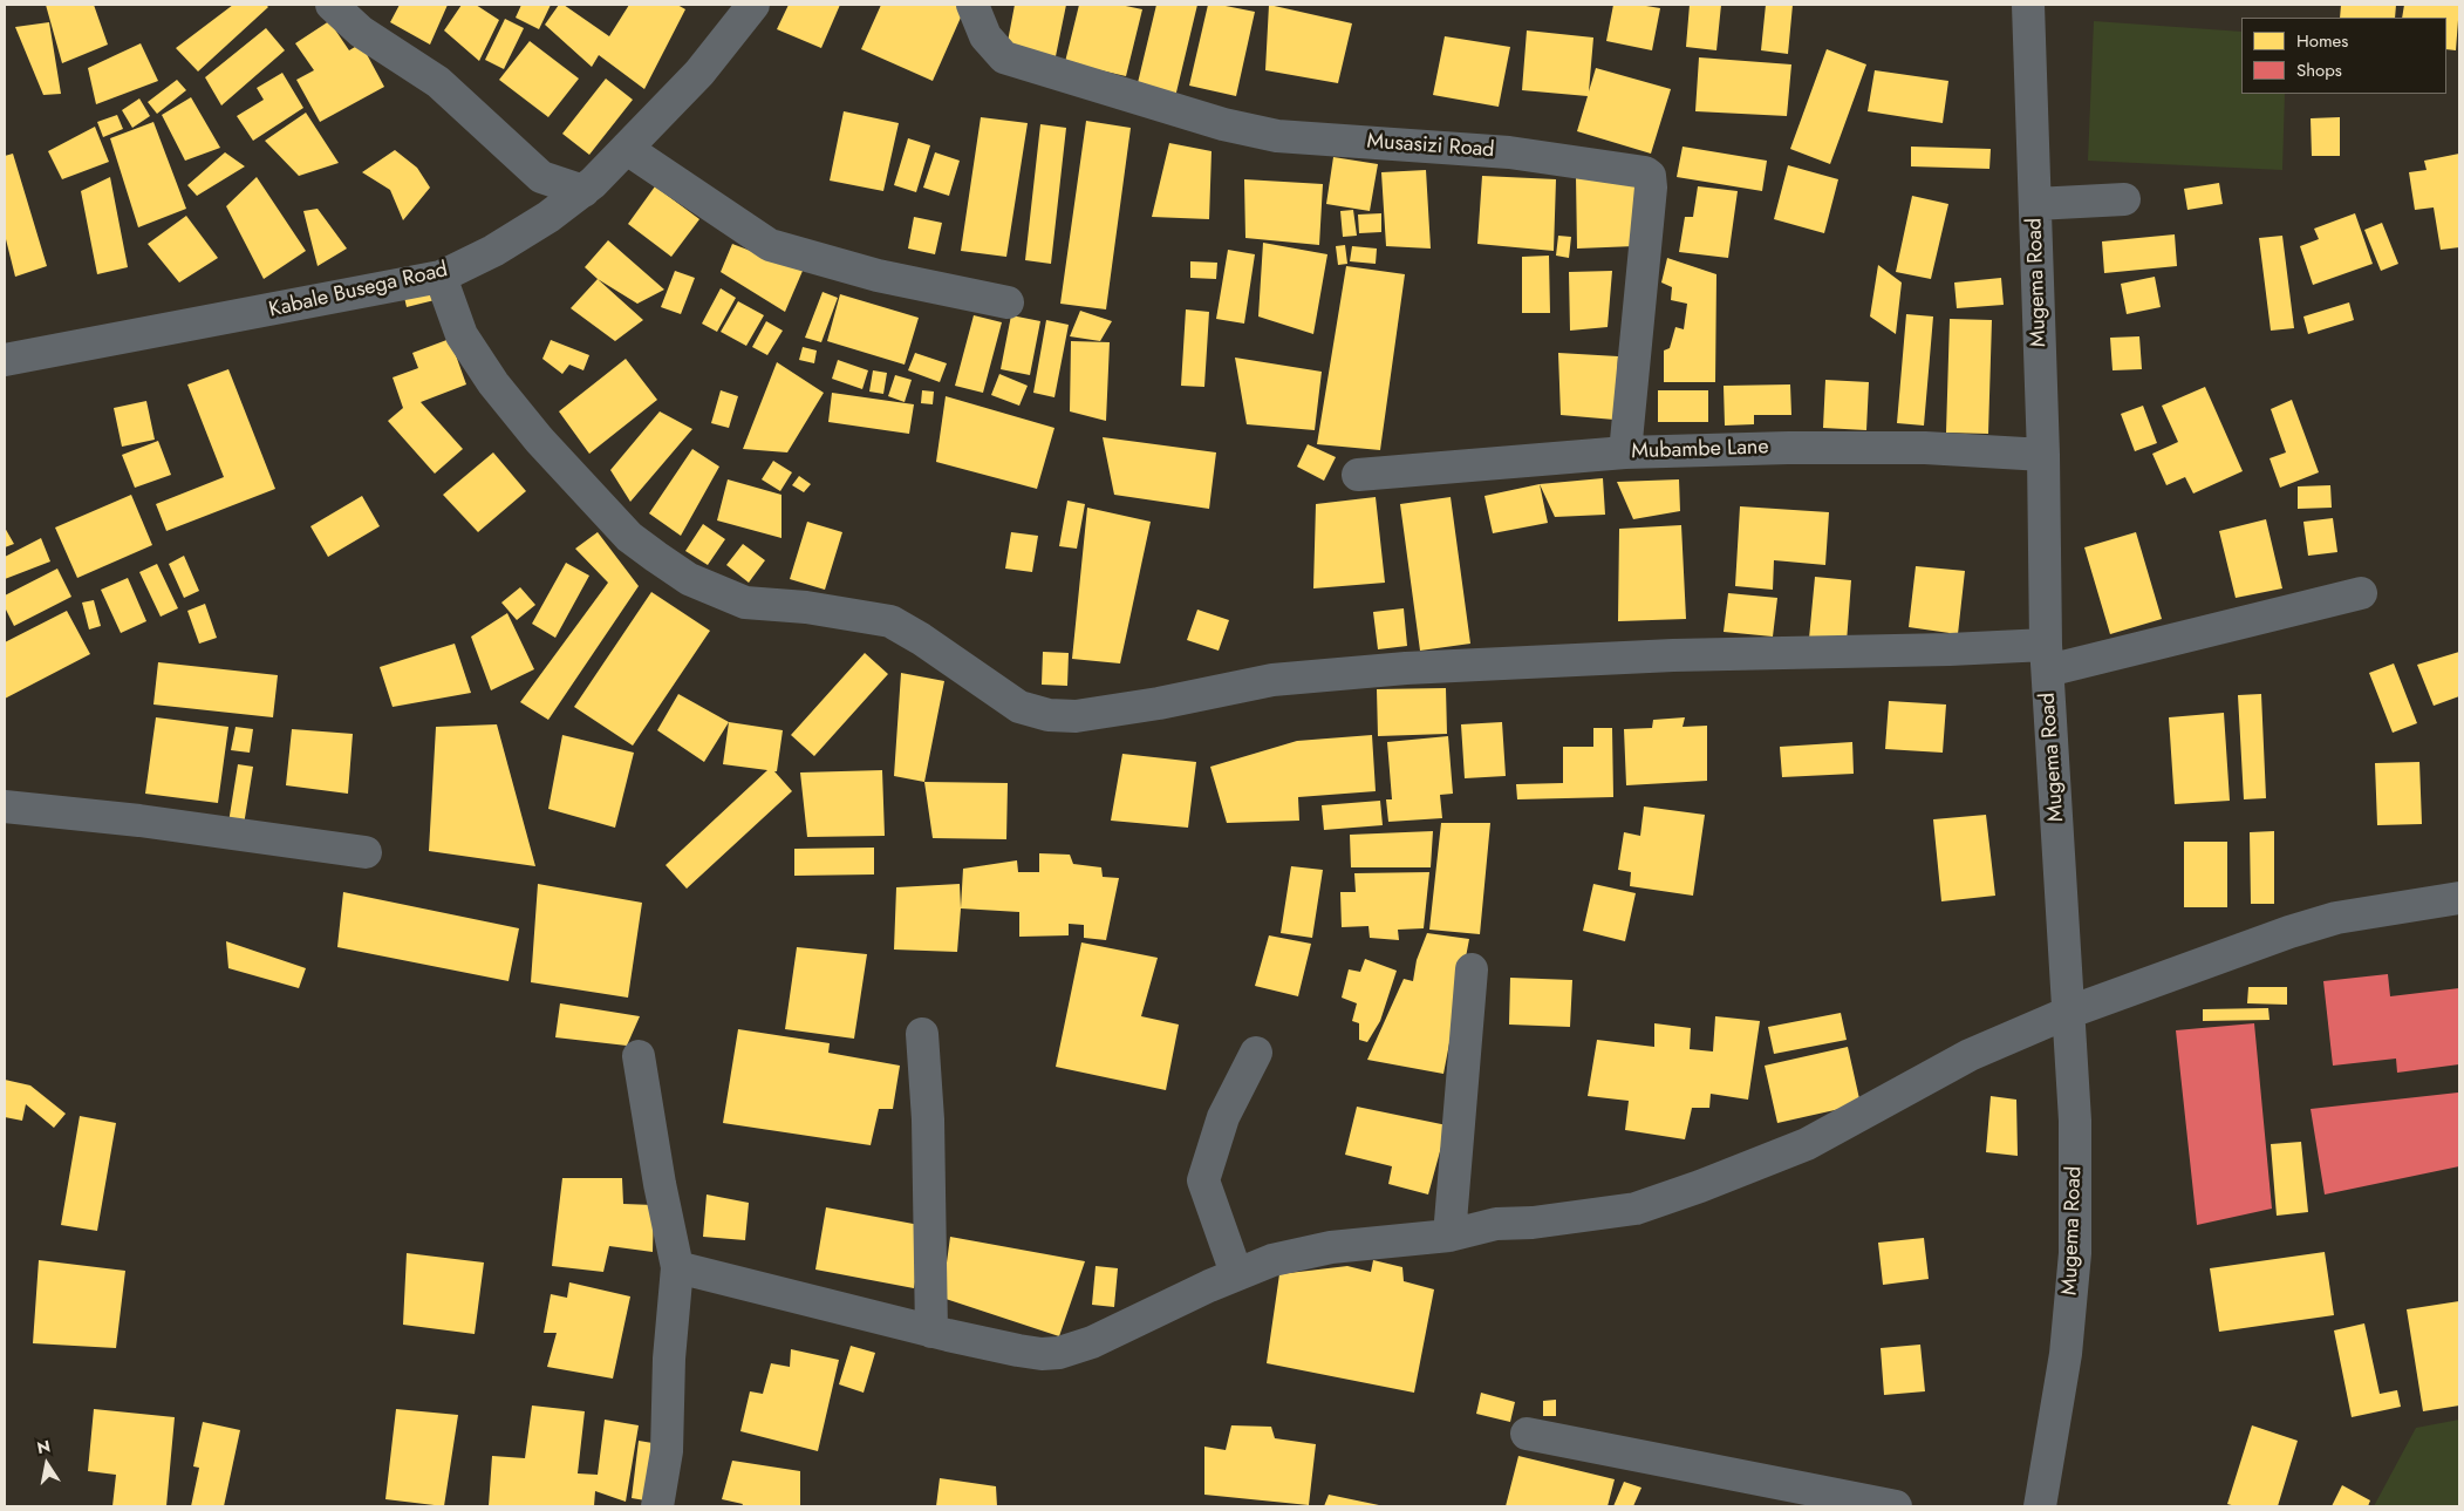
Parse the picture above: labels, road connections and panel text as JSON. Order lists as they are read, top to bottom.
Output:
{
  "streets": {
    "street": [
      "Musasizi Road",
      "Mugema Road",
      "Kabale Busega Road",
      "Mubambe Lane"
    ]
  },
  "crossings": [
    ["Musasizi Road", "Mubambe Lane"],
    ["Mugema Road", "Mubambe Lane"]
  ],
  "legend": ["Homes", "Shops"],
  "north": "top"
}
